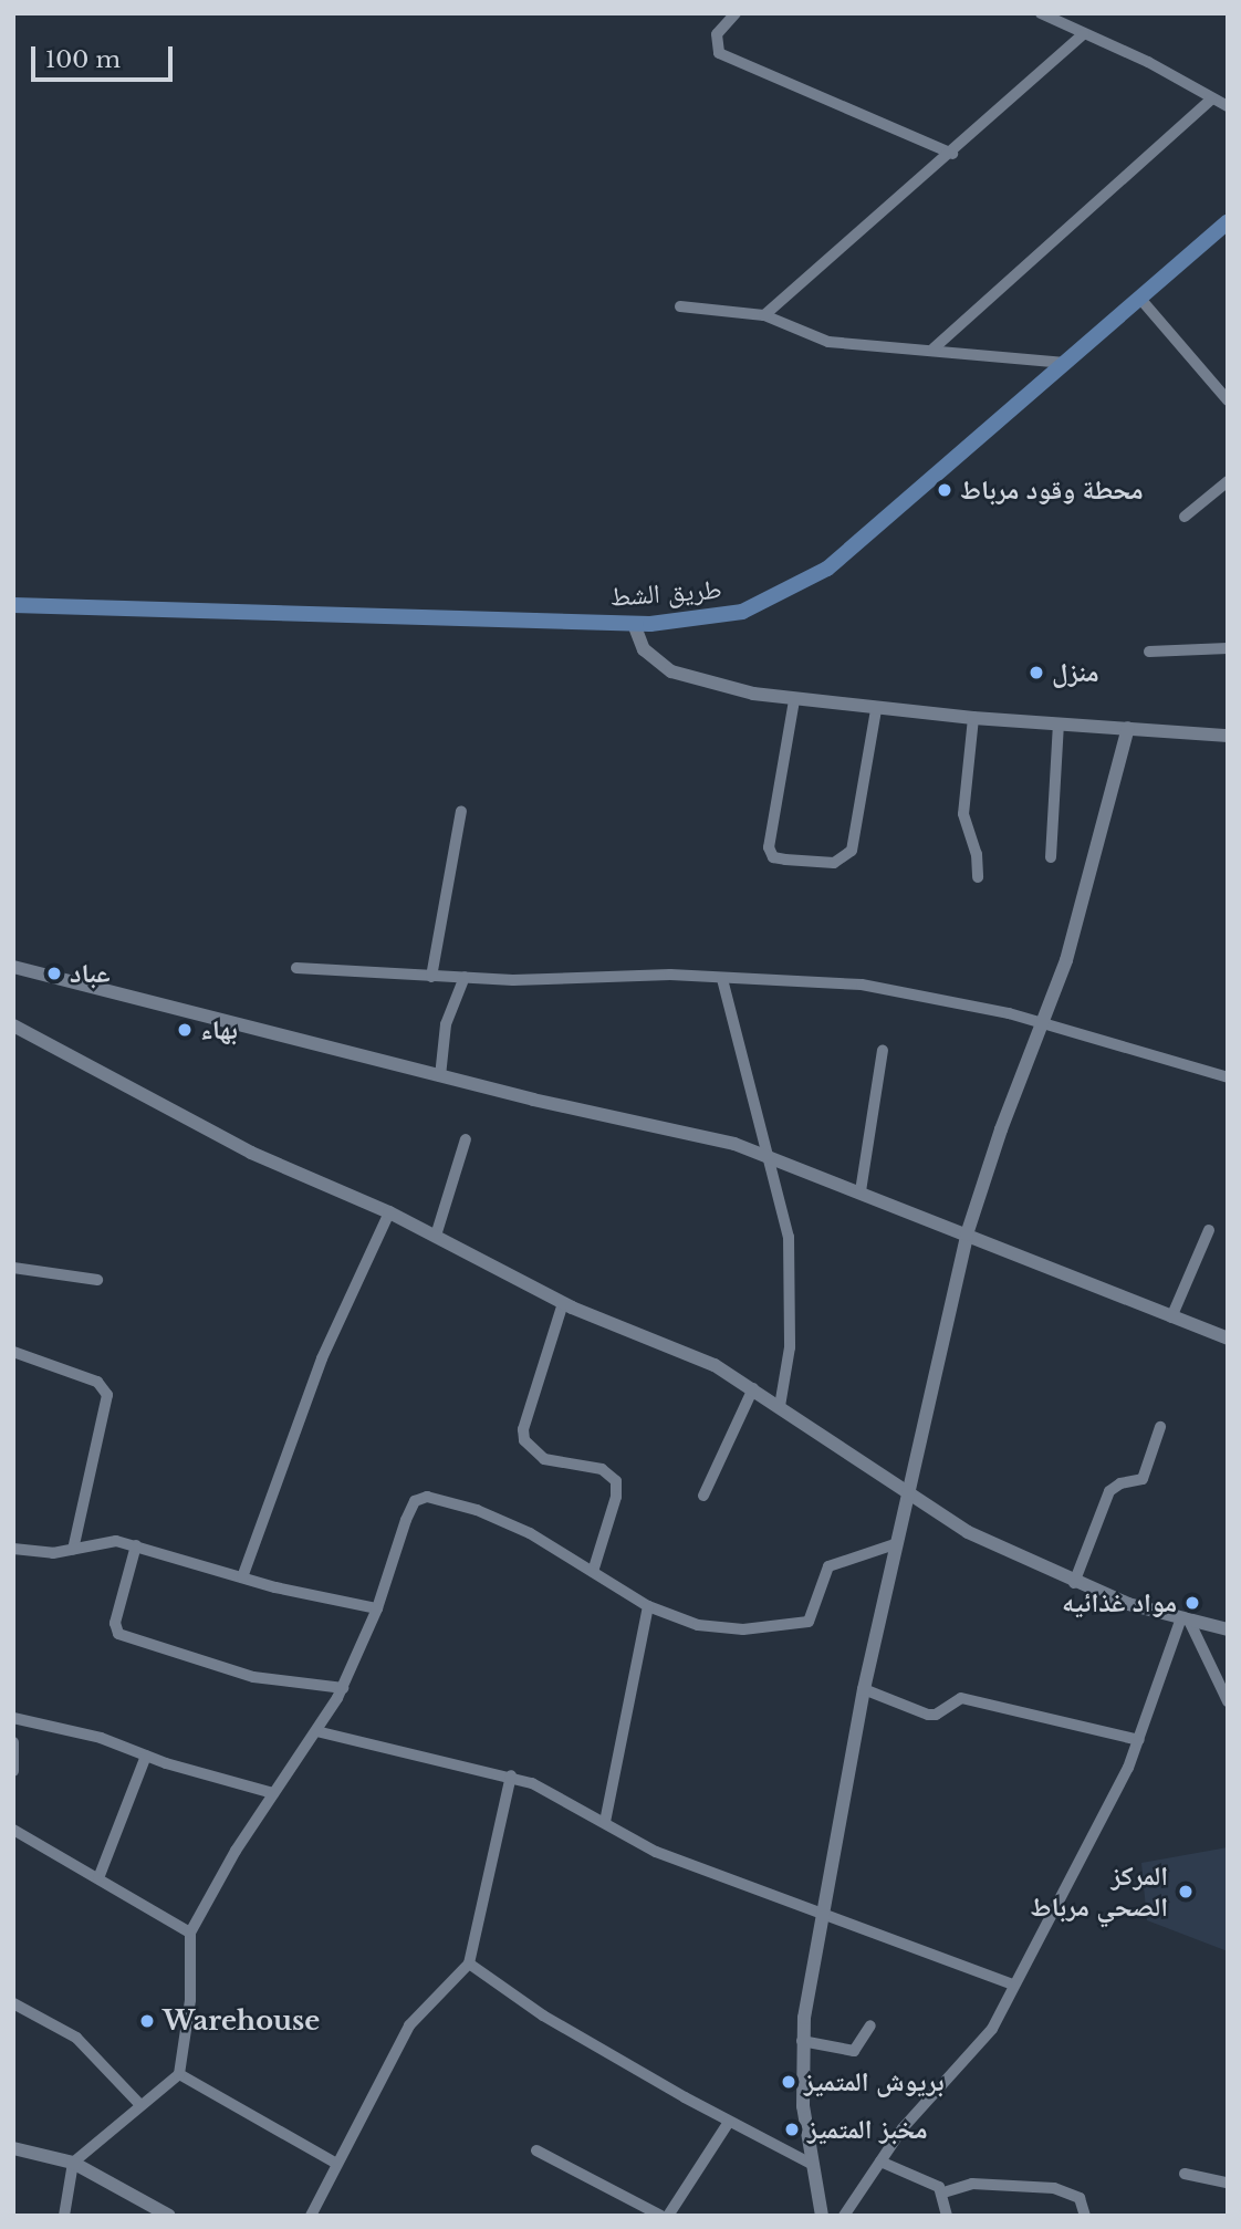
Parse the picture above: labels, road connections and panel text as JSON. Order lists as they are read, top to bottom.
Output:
{
  "streets": {
    "main road": ["طريق الشط"]
  },
  "places": [
    "محطة وقود مرباط",
    "منزل",
    "عباد",
    "بهاء",
    "مواد غذائيه",
    "المركز الصحي مرباط",
    "Warehouse",
    "بريوش المتميز",
    "مخبز المتميز"
  ],
  "scale_bar": "100 m"
}
